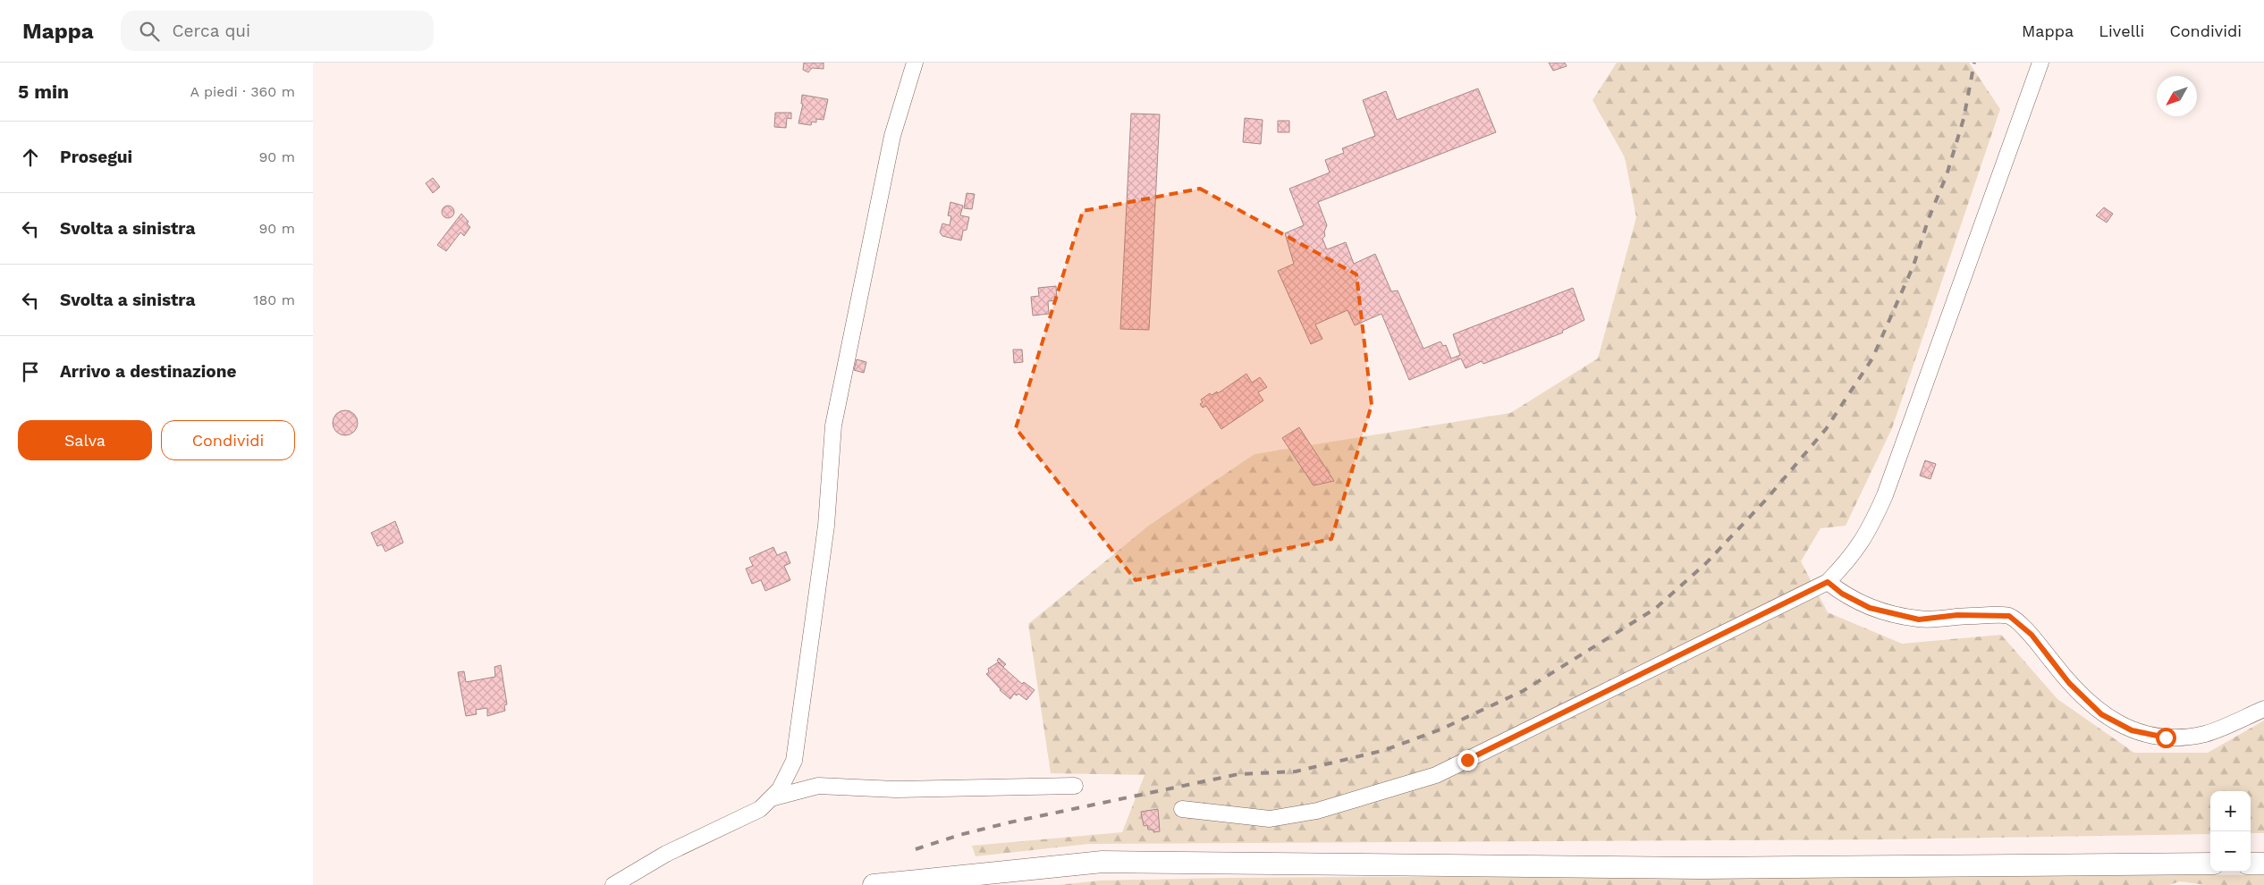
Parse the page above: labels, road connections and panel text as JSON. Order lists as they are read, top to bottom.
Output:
{
  "north": "bottom left",
  "page": {
    "header": "Mappa",
    "search": "Cerca qui",
    "nav": ["Mappa", "Livelli", "Condividi"],
    "heading": ["5 min", "A piedi · 360 m"],
    "list": [
      ["Prosegui", "90 m"],
      ["Svolta a sinistra", "90 m"],
      ["Svolta a sinistra", "180 m"],
      "Arrivo a destinazione"
    ],
    "buttons": ["Salva", "Condividi"],
    "map_buttons": ["+", "−"]
  }
}
